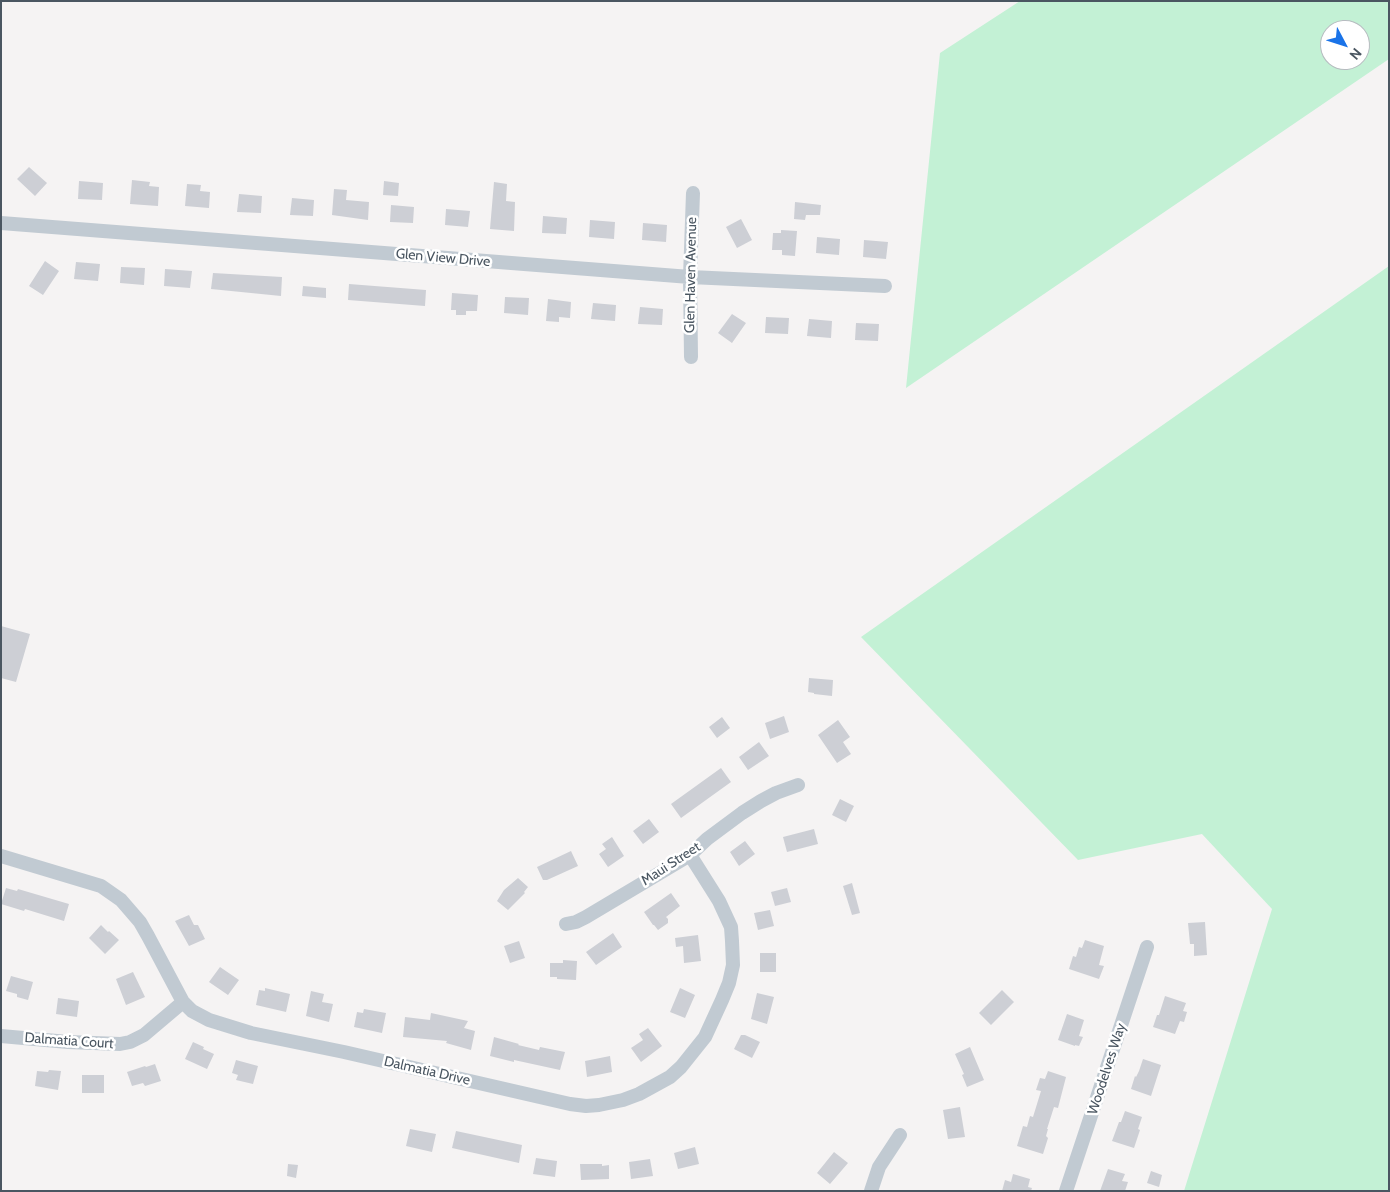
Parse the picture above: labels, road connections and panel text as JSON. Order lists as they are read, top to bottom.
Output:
{
  "streets": {
    "street": [
      "Glen View Drive",
      "Glen Haven Avenue",
      "Maui Street",
      "Dalmatia Court",
      "Woodelves Way",
      "Dalmatia Drive"
    ]
  },
  "crossings": [
    ["Glen View Drive", "Glen Haven Avenue"],
    ["Maui Street", "Dalmatia Drive"],
    ["Dalmatia Court", "Dalmatia Drive"]
  ],
  "north": "bottom right"
}
